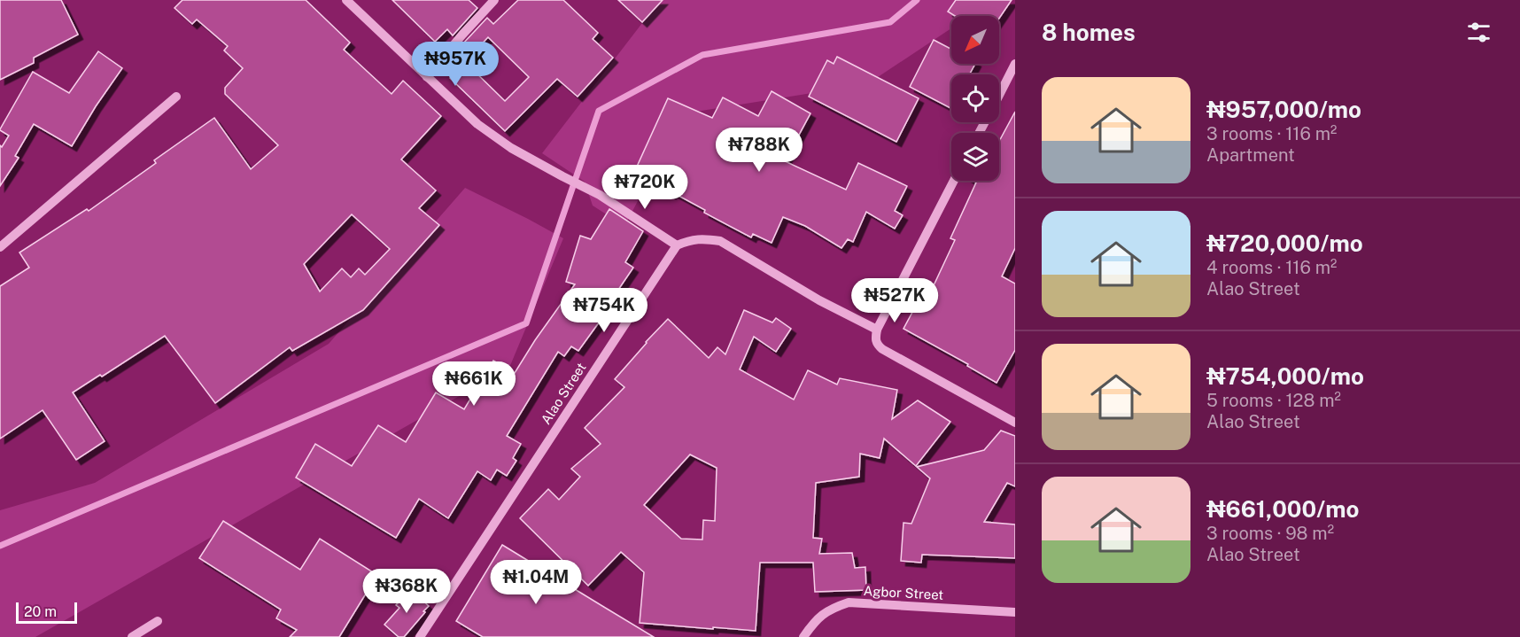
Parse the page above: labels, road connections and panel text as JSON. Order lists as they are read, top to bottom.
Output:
{
  "streets": {
    "street": ["Alao Street", "Agbor Street"]
  },
  "scale_bar": "20 m",
  "north": "bottom left",
  "page": {
    "heading": "8 homes",
    "price": [
      "₦957K",
      "₦788K",
      "₦720K",
      "₦527K",
      "₦754K",
      "₦661K",
      "₦1.04M",
      "₦368K"
    ],
    "list": [
      {
        "name": "₦957,000/mo",
        "note": "3 rooms · 116 m² · Apartment"
      },
      {
        "name": "₦720,000/mo",
        "note": "4 rooms · 116 m² · Alao Street"
      },
      {
        "name": "₦754,000/mo",
        "note": "5 rooms · 128 m² · Alao Street"
      },
      {
        "name": "₦661,000/mo",
        "note": "3 rooms · 98 m² · Alao Street"
      }
    ],
    "scale": "20 m"
  }
}
